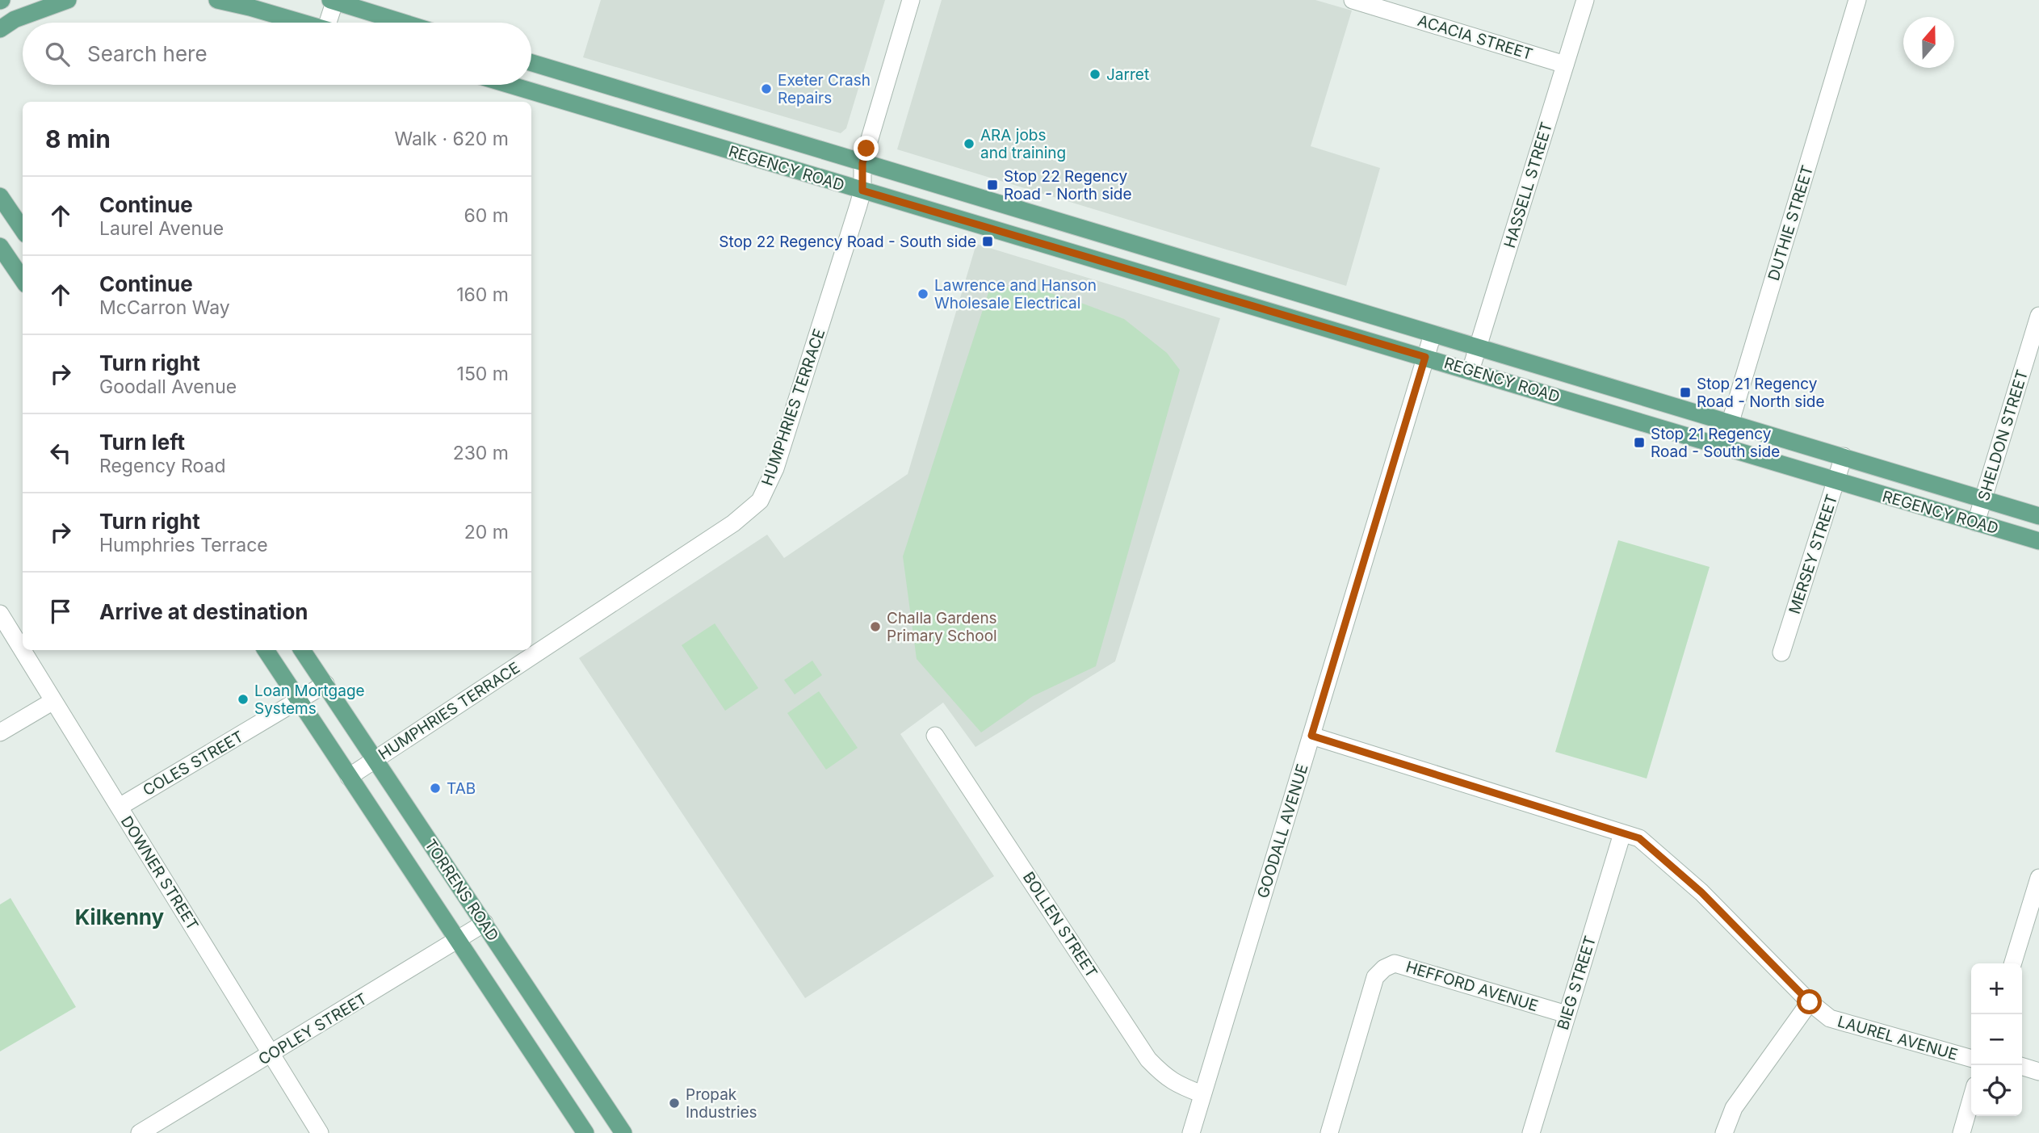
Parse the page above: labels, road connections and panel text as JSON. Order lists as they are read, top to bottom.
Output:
{
  "streets": {
    "main road": ["REGENCY ROAD", "TORRENS ROAD"],
    "street": [
      "ACACIA STREET",
      "HASSELL STREET",
      "DUTHIE STREET",
      "HUMPHRIES TERRACE",
      "SHELDON STREET",
      "MERSEY STREET",
      "COLES STREET",
      "GOODALL AVENUE",
      "DOWNER STREET",
      "BOLLEN STREET",
      "BIEG STREET",
      "HEFFORD AVENUE",
      "COPLEY STREET",
      "LAUREL AVENUE"
    ]
  },
  "crossings": [
    ["ACACIA STREET", "HASSELL STREET"],
    ["REGENCY ROAD", "HASSELL STREET"],
    ["REGENCY ROAD", "DUTHIE STREET"],
    ["REGENCY ROAD", "HUMPHRIES TERRACE"],
    ["REGENCY ROAD", "SHELDON STREET"],
    ["REGENCY ROAD", "MERSEY STREET"],
    ["REGENCY ROAD", "GOODALL AVENUE"],
    ["HUMPHRIES TERRACE", "TORRENS ROAD"],
    ["COLES STREET", "DOWNER STREET"],
    ["COLES STREET", "TORRENS ROAD"],
    ["GOODALL AVENUE", "BOLLEN STREET"],
    ["GOODALL AVENUE", "LAUREL AVENUE"],
    ["DOWNER STREET", "COPLEY STREET"],
    ["TORRENS ROAD", "COPLEY STREET"],
    ["BIEG STREET", "HEFFORD AVENUE"],
    ["BIEG STREET", "LAUREL AVENUE"]
  ],
  "districts": ["Kilkenny"],
  "places": {
    "other": [
      "Jarret",
      "Exeter Crash Repairs",
      "ARA jobs and training",
      "Lawrence and Hanson Wholesale Electrical",
      "Challa Gardens Primary School",
      "Loan Mortgage Systems",
      "TAB",
      "Propak Industries"
    ],
    "transit": [
      "Stop 22 Regency Road - North side",
      "Stop 22 Regency Road - South side",
      "Stop 21 Regency Road - North side",
      "Stop 21 Regency Road - South side"
    ]
  },
  "north": "top",
  "page": {
    "search": "Search here",
    "heading": ["8 min", "Walk · 620 m"],
    "list": [
      ["Continue", "Laurel Avenue", "60 m"],
      ["Continue", "McCarron Way", "160 m"],
      ["Turn right", "Goodall Avenue", "150 m"],
      ["Turn left", "Regency Road", "230 m"],
      ["Turn right", "Humphries Terrace", "20 m"],
      "Arrive at destination"
    ],
    "map_buttons": ["+", "−"]
  }
}
